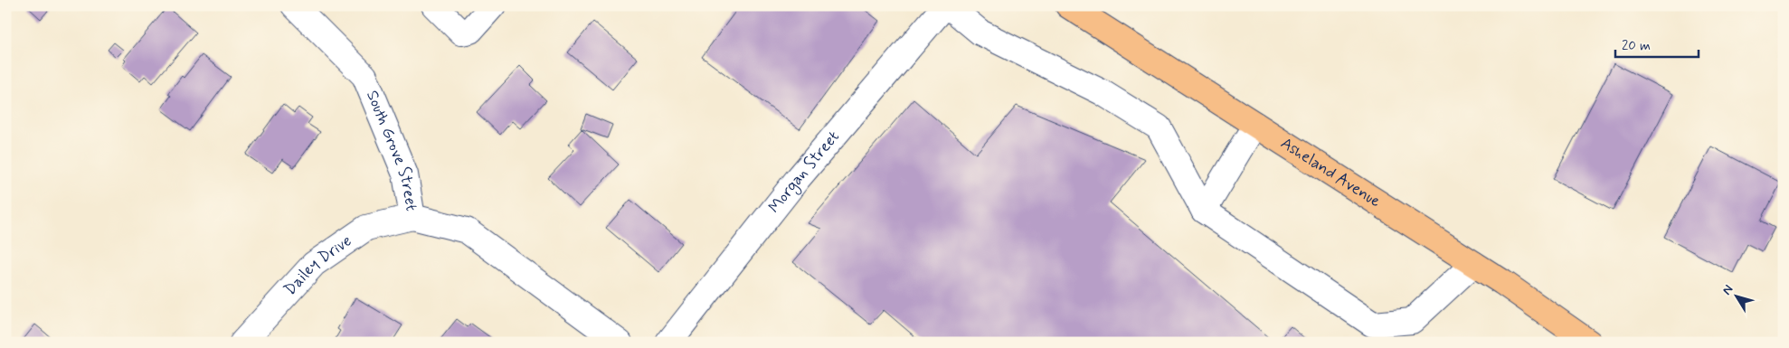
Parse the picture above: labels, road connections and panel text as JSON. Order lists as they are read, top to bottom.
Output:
{
  "streets": {
    "main road": ["Asheland Avenue"],
    "street": ["South Grove Street", "Morgan Street", "Dailey Drive"]
  },
  "crossings": [
    ["South Grove Street", "Dailey Drive"]
  ],
  "scale_bar": "20 m",
  "north": "top left"
}
